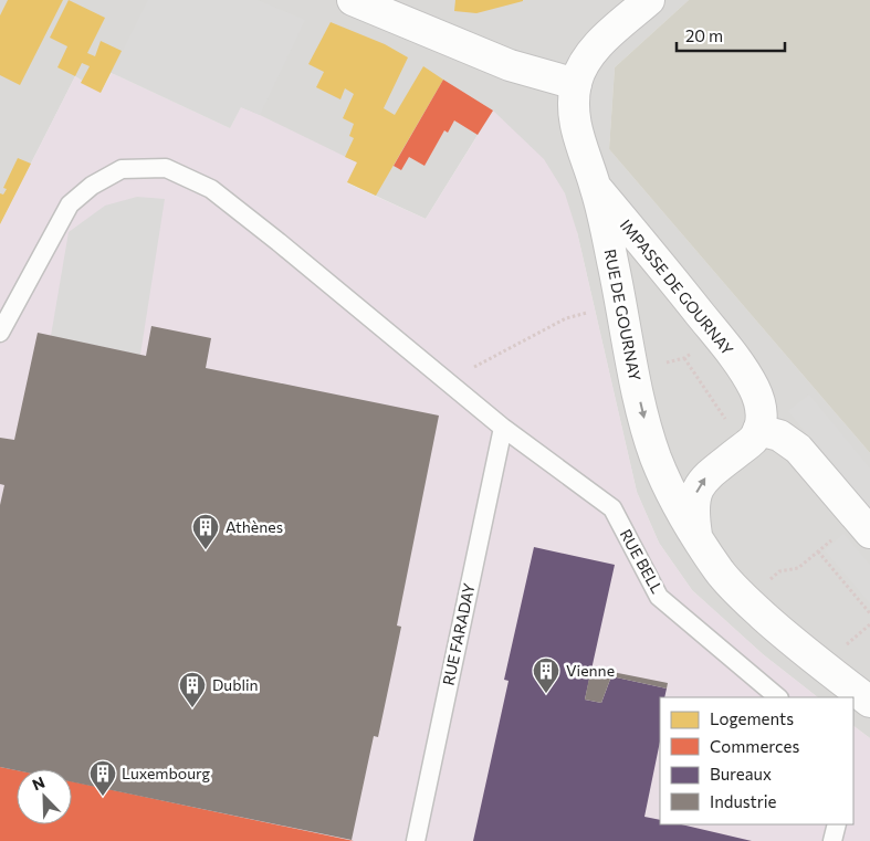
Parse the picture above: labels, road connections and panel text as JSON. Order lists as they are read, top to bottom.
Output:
{
  "streets": {
    "street": ["IMPASSE DE GOURNAY", "RUE DE GOURNAY"],
    "lane": ["RUE BELL", "RUE FARADAY"]
  },
  "crossings": [
    ["IMPASSE DE GOURNAY", "RUE DE GOURNAY"],
    ["RUE BELL", "RUE FARADAY"]
  ],
  "one_way": ["RUE DE GOURNAY"],
  "places": {
    "building": [
      "Athènes",
      "Vienne",
      "Dublin",
      "Luxembourg"
    ]
  },
  "legend": [
    "Logements",
    "Commerces",
    "Bureaux",
    "Industrie"
  ],
  "scale_bar": "20 m",
  "north": "top left"
}
